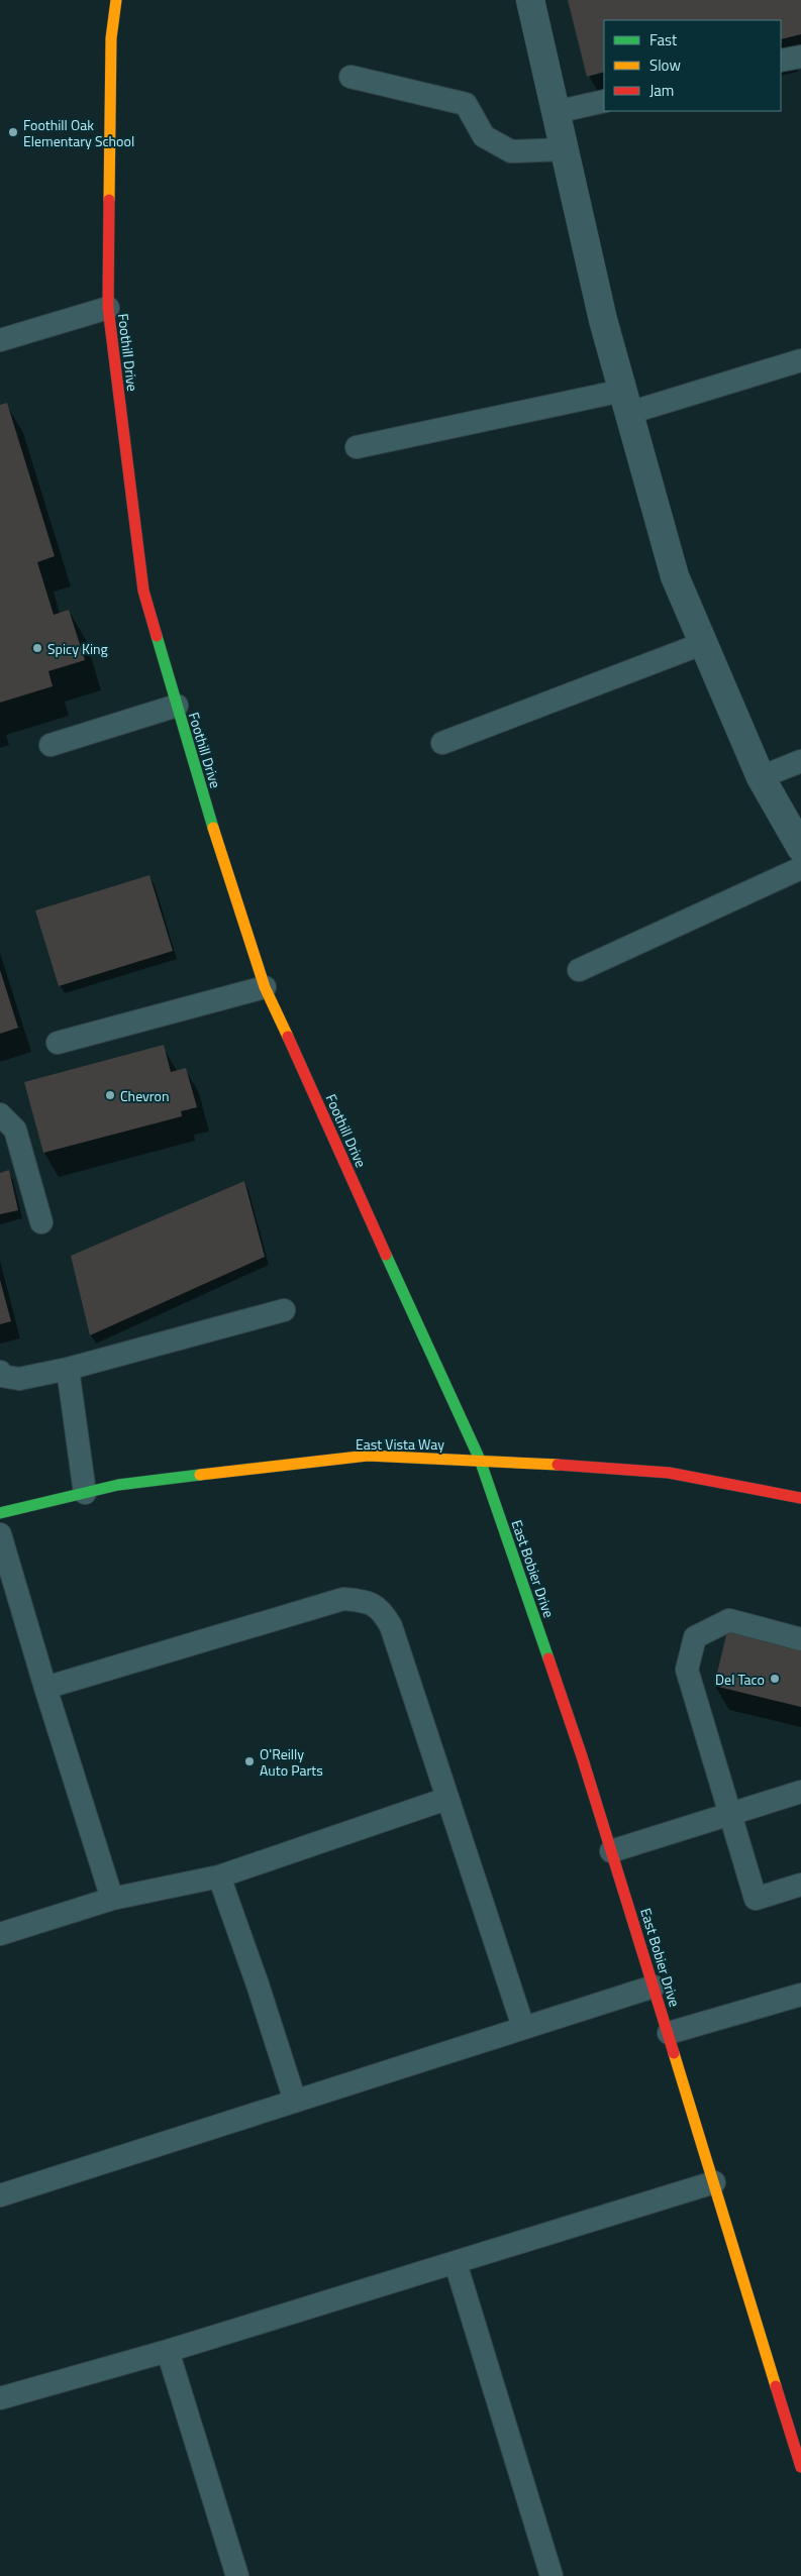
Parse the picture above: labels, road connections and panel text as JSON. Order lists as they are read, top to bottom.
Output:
{
  "streets": {
    "main road": ["Foothill Drive", "East Vista Way", "East Bobier Drive"]
  },
  "crossings": [
    ["Foothill Drive", "East Vista Way"],
    ["Foothill Drive", "East Bobier Drive"],
    ["East Vista Way", "East Bobier Drive"]
  ],
  "places": [
    "Foothill Oak Elementary School",
    "Spicy King",
    "Chevron",
    "Del Taco",
    "O'Reilly Auto Parts"
  ],
  "legend": ["Fast", "Slow", "Jam"]
}
